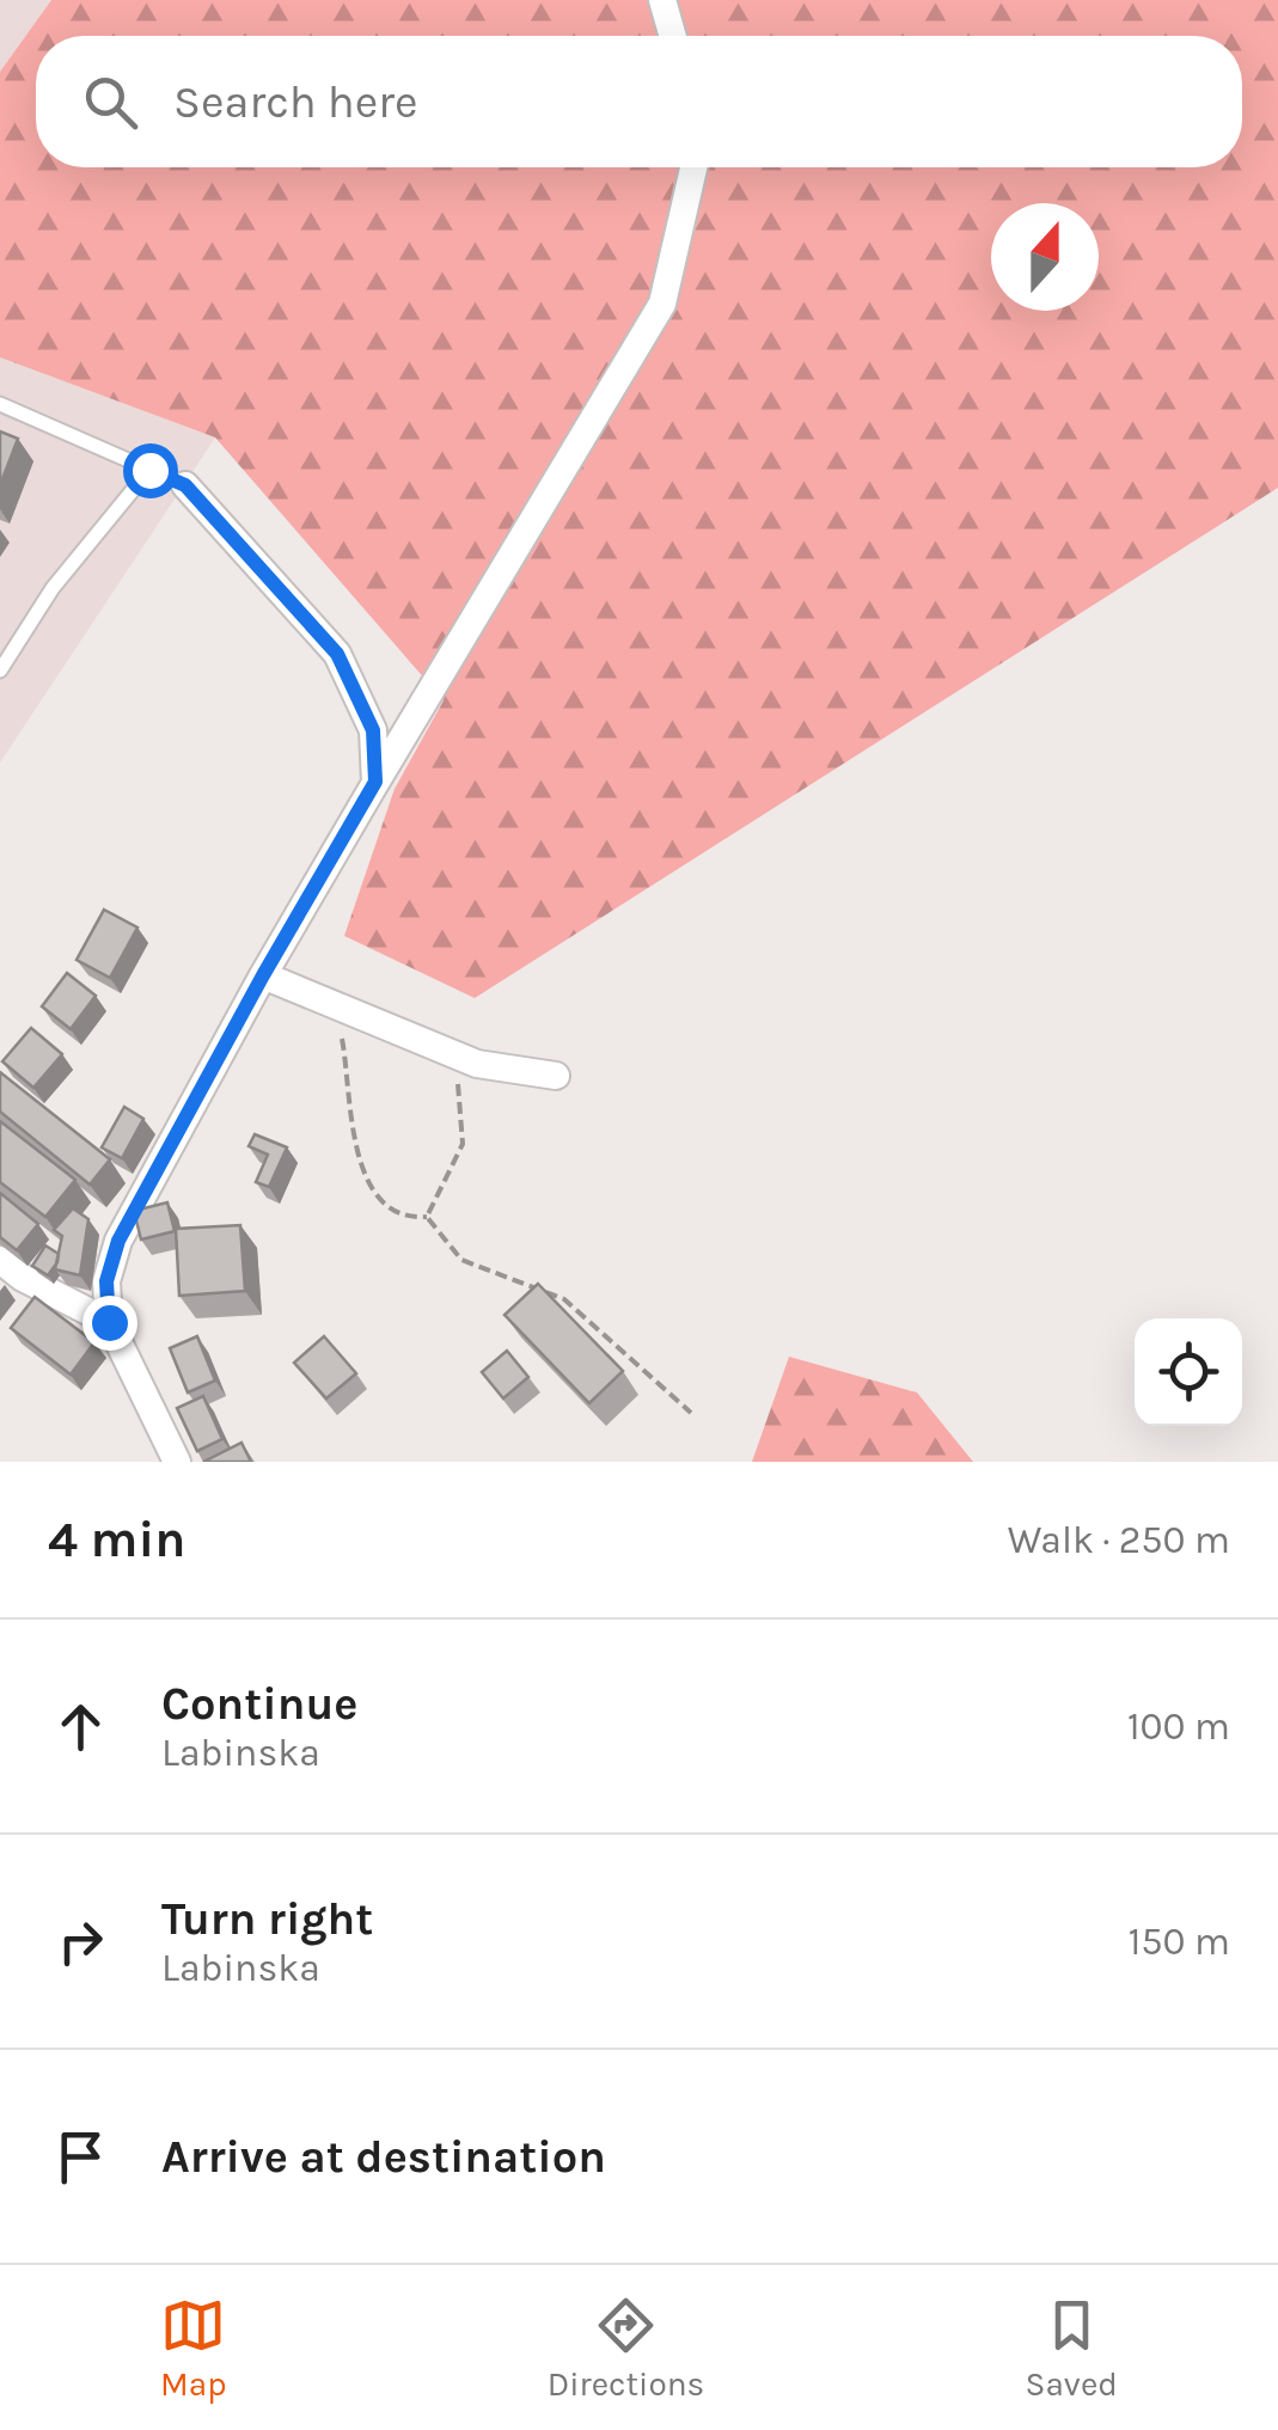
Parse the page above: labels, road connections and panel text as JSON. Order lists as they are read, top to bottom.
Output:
{
  "north": "top",
  "page": {
    "search": "Search here",
    "heading": ["4 min", "Walk · 250 m"],
    "list": [
      ["Continue", "Labinska", "100 m"],
      ["Turn right", "Labinska", "150 m"],
      "Arrive at destination"
    ],
    "nav": ["Map", "Directions", "Saved"]
  }
}
